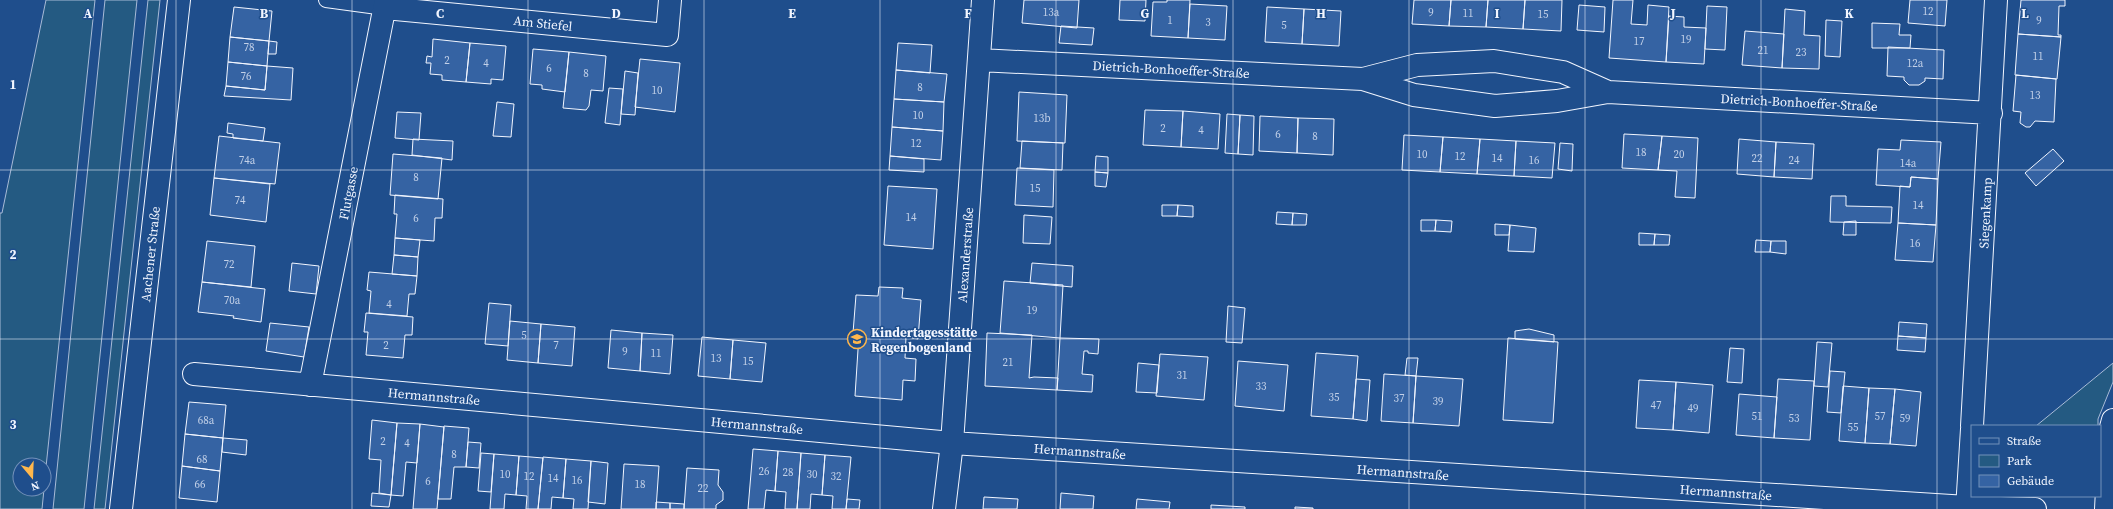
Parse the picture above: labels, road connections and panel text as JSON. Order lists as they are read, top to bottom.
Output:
{
  "streets": {
    "street": [
      "Am Stiefel",
      "Dietrich-Bonhoeffer-Straße",
      "Flutgasse",
      "Siegenkamp",
      "Aachener Straße",
      "Alexanderstraße",
      "Hermannstraße"
    ]
  },
  "crossings": [
    ["Am Stiefel", "Flutgasse"],
    ["Dietrich-Bonhoeffer-Straße", "Siegenkamp"],
    ["Dietrich-Bonhoeffer-Straße", "Alexanderstraße"],
    ["Flutgasse", "Hermannstraße"],
    ["Alexanderstraße", "Hermannstraße"]
  ],
  "places": {
    "school or university": ["Kindertagesstätte Regenbogenland"]
  },
  "house_numbers": [
    "12",
    "13a",
    "9",
    "11",
    "15",
    "1",
    "9",
    "3",
    "5",
    "19",
    "17",
    "78",
    "21",
    "23",
    "11",
    "2",
    "4",
    "12a",
    "6",
    "8",
    "76",
    "8",
    "10",
    "13",
    "10",
    "13b",
    "2",
    "4",
    "6",
    "8",
    "12",
    "18",
    "10",
    "20",
    "12",
    "14",
    "22",
    "74a",
    "16",
    "24",
    "14a",
    "8",
    "15",
    "74",
    "14",
    "14",
    "6",
    "16",
    "72",
    "70a",
    "4",
    "19",
    "5",
    "2",
    "7",
    "9",
    "11",
    "13",
    "15",
    "21",
    "31",
    "33",
    "35",
    "37",
    "39",
    "47",
    "49",
    "51",
    "57",
    "53",
    "59",
    "68a",
    "55",
    "2",
    "4",
    "8",
    "68",
    "26",
    "28",
    "10",
    "30",
    "12",
    "32",
    "14",
    "16",
    "6",
    "66",
    "18",
    "22"
  ],
  "legend": ["Straße", "Park", "Gebäude"],
  "north": "bottom",
  "grid": {
    "columns": [
      "A",
      "B",
      "C",
      "D",
      "E",
      "F",
      "G",
      "H",
      "I",
      "J",
      "K",
      "L"
    ],
    "rows": ["1", "2", "3"]
  }
}
